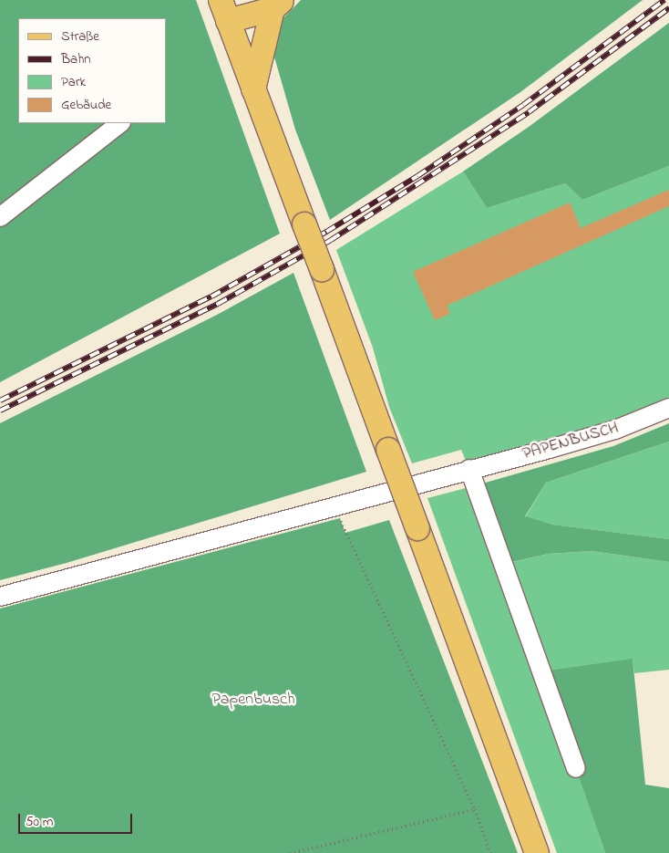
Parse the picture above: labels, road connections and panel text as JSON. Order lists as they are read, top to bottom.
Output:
{
  "streets": {
    "street": ["PAPENBUSCH"]
  },
  "parks": ["Papenbusch"],
  "legend": [
    "Straße",
    "Bahn",
    "Park",
    "Gebäude"
  ],
  "scale_bar": "50 m"
}
